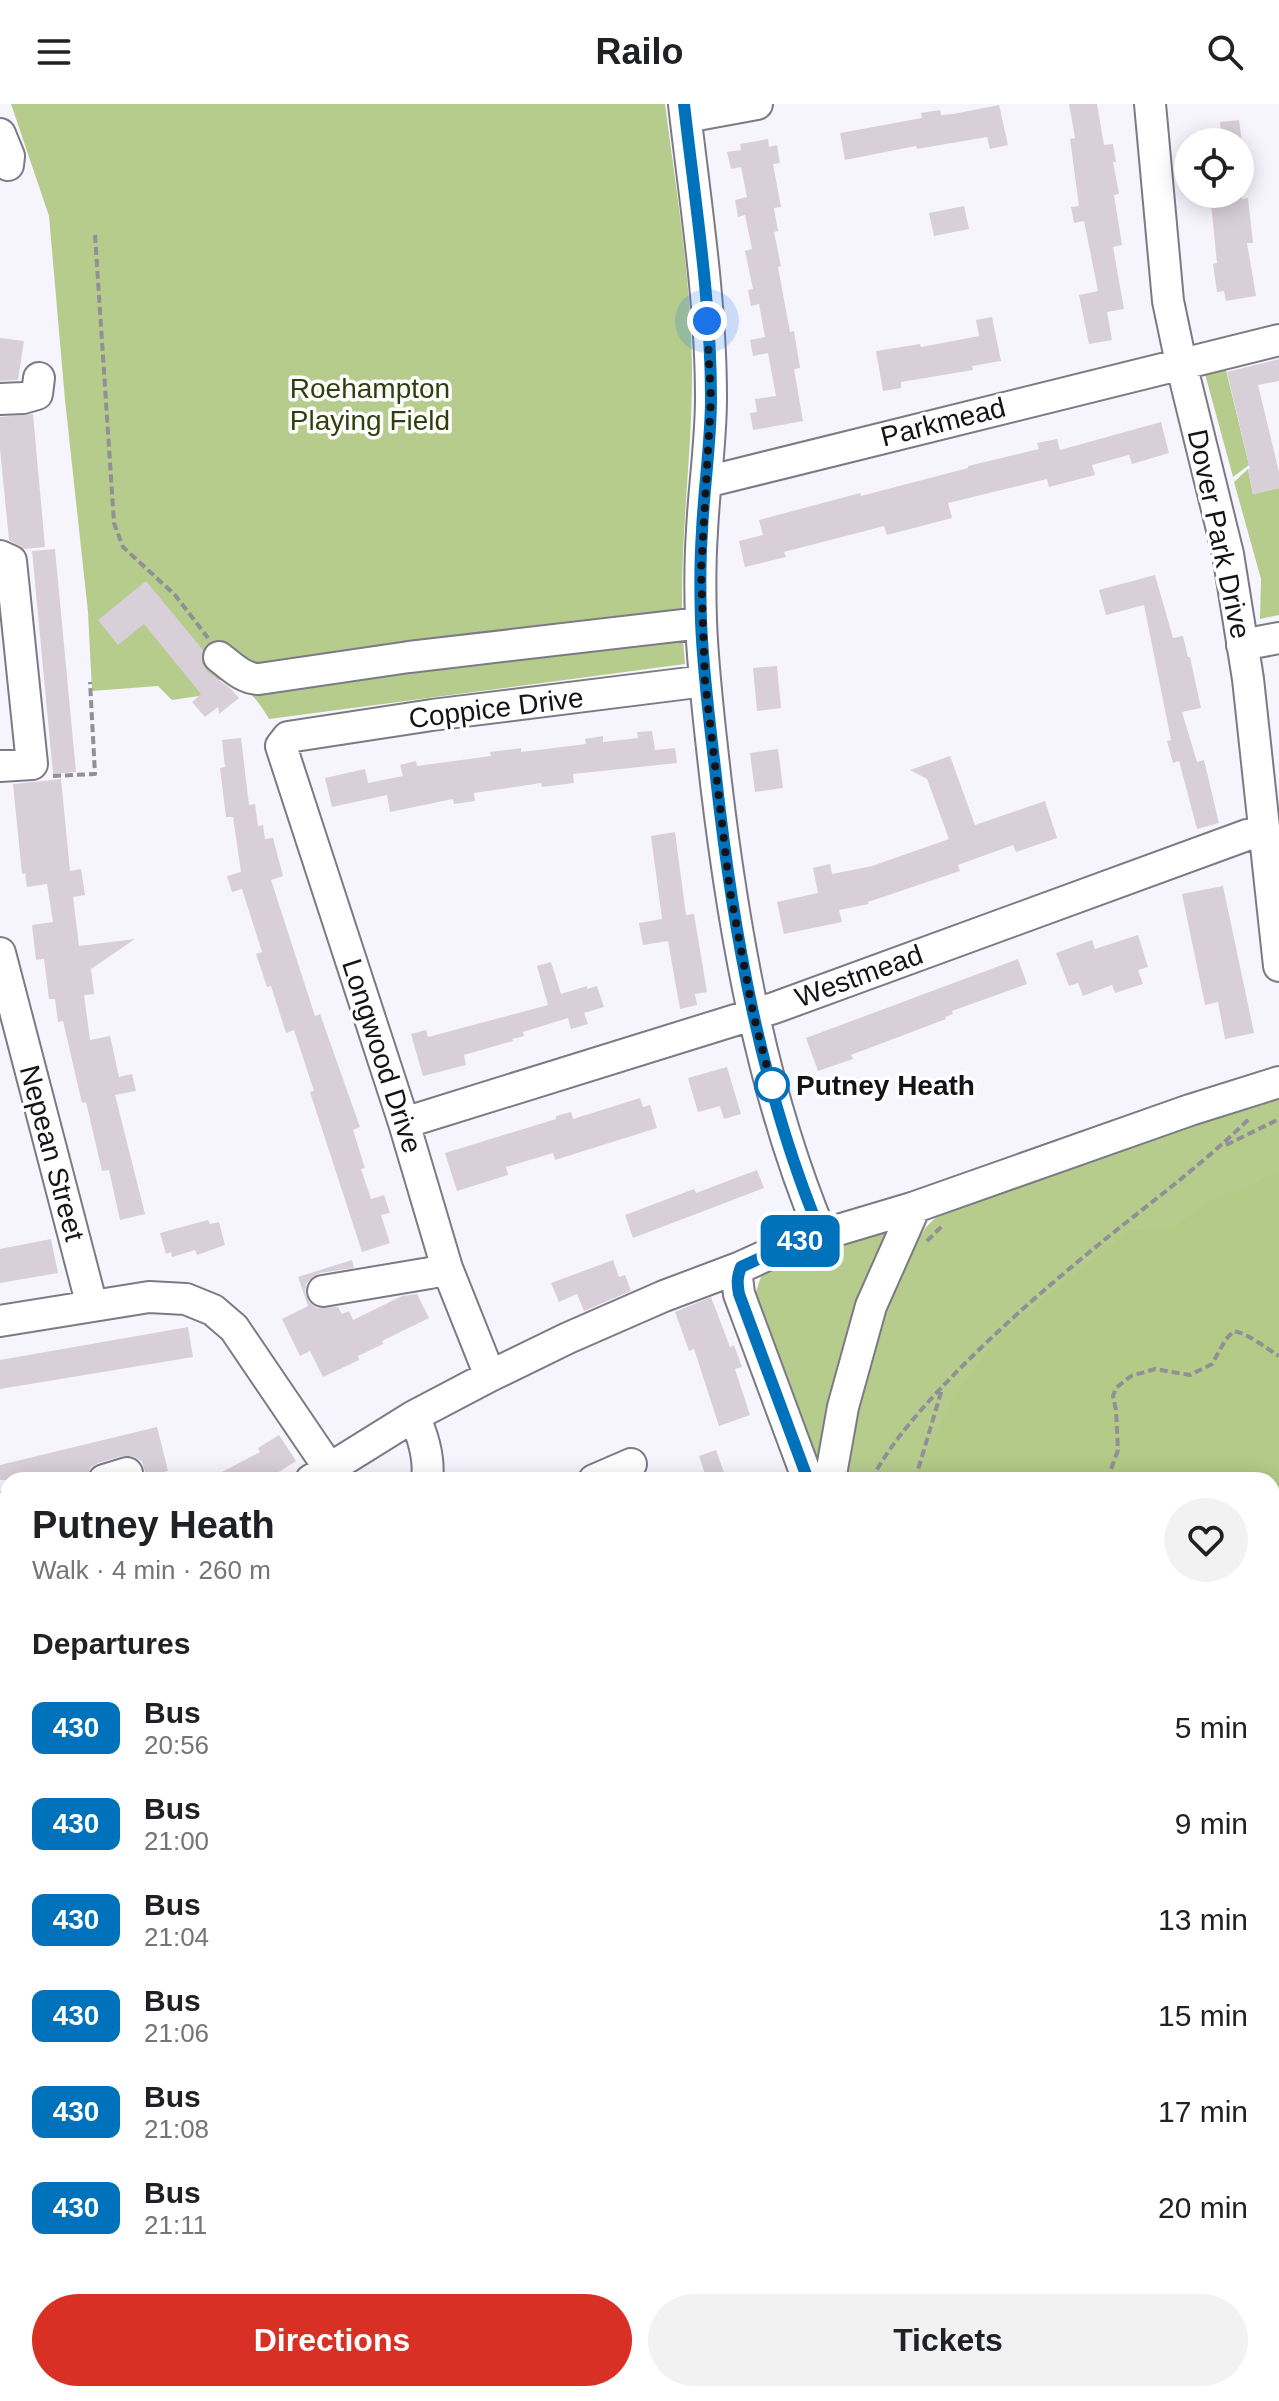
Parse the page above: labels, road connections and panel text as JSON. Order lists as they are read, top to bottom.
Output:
{
  "streets": {
    "street": [
      "Parkmead",
      "Dover Park Drive",
      "Coppice Drive",
      "Westmead",
      "Longwood Drive",
      "Nepean Street"
    ]
  },
  "crossings": [
    ["Parkmead", "Dover Park Drive"],
    ["Dover Park Drive", "Westmead"],
    ["Coppice Drive", "Longwood Drive"],
    ["Westmead", "Longwood Drive"]
  ],
  "parks": ["Roehampton Playing Field"],
  "places": ["Putney Heath"],
  "lines": ["bus line 430"],
  "page": {
    "header": "Railo",
    "on_map": "430",
    "heading": [
      ["Putney Heath", "Walk · 4 min · 260 m"],
      "Departures"
    ],
    "list": [
      {
        "mark": "430",
        "name": "Bus",
        "note": "20:56",
        "value": "5 min"
      },
      {
        "mark": "430",
        "name": "Bus",
        "note": "21:00",
        "value": "9 min"
      },
      {
        "mark": "430",
        "name": "Bus",
        "note": "21:04",
        "value": "13 min"
      },
      {
        "mark": "430",
        "name": "Bus",
        "note": "21:06",
        "value": "15 min"
      },
      {
        "mark": "430",
        "name": "Bus",
        "note": "21:08",
        "value": "17 min"
      },
      {
        "mark": "430",
        "name": "Bus",
        "note": "21:11",
        "value": "20 min"
      }
    ],
    "buttons": ["Directions", "Tickets"]
  }
}
